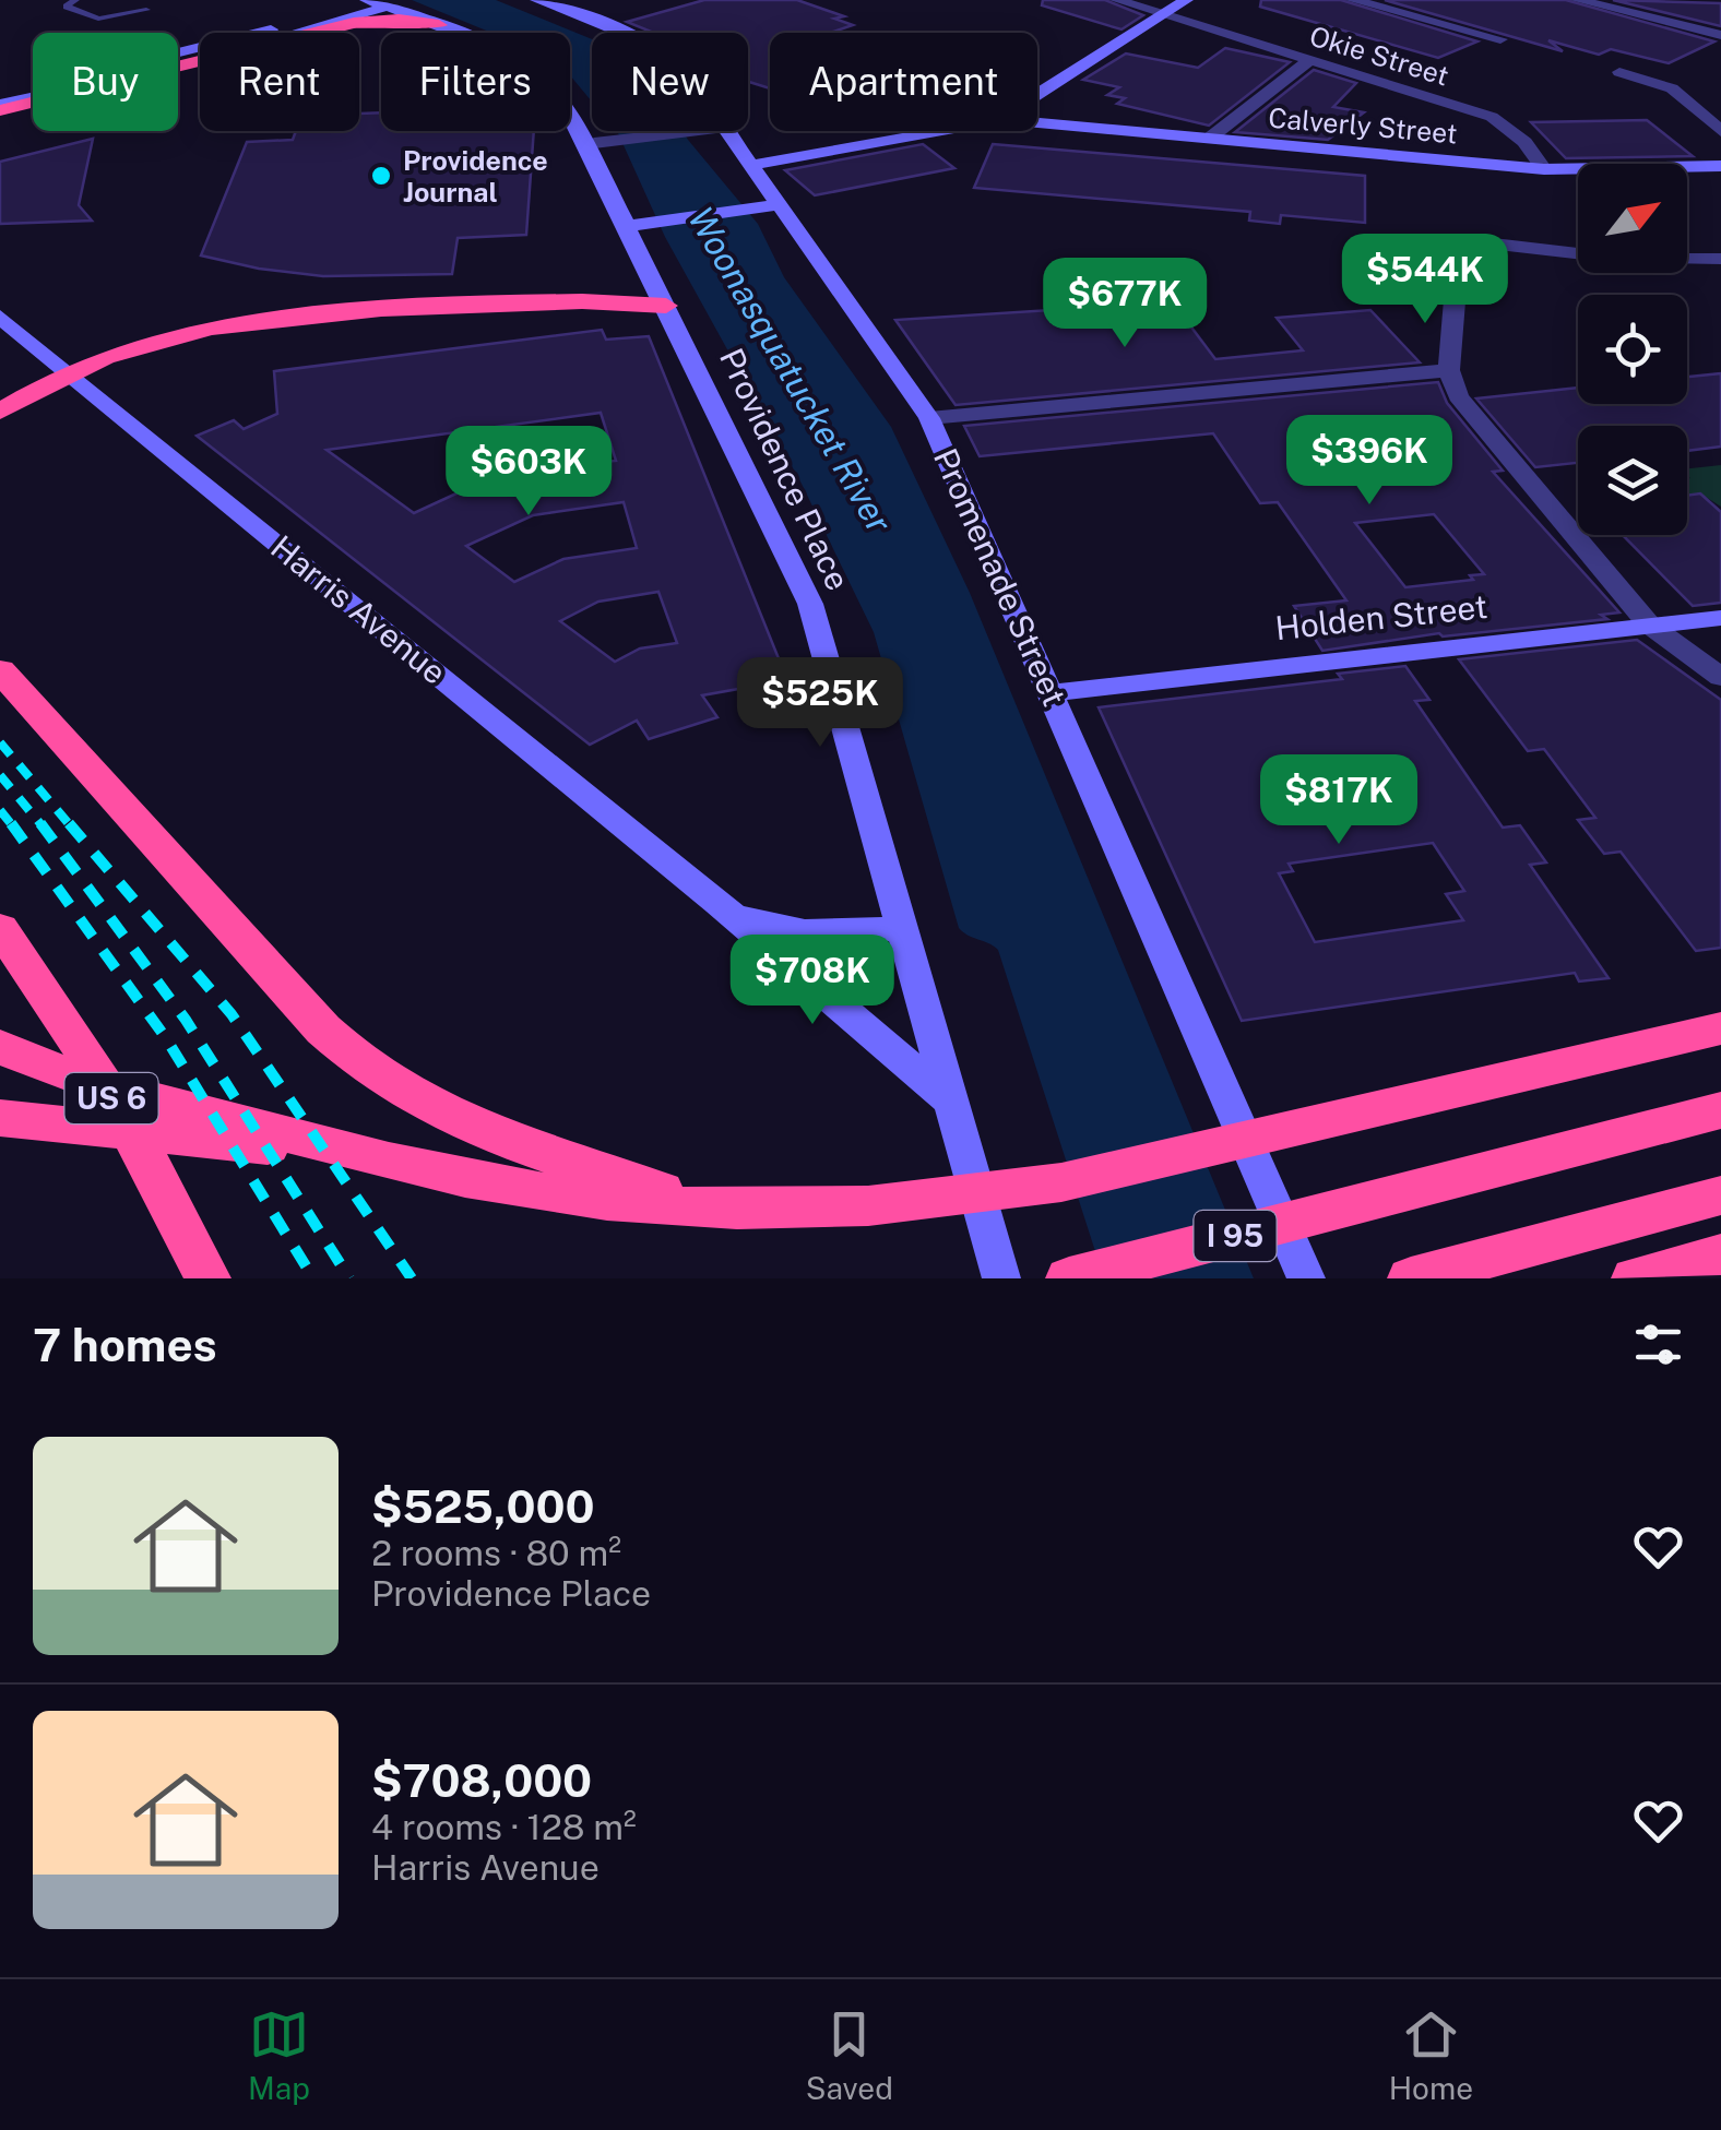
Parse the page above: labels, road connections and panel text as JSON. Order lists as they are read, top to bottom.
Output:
{
  "streets": {
    "highway": ["US 6", "I 95"],
    "main road": [
      "Calverly Street",
      "Providence Place",
      "Promenade Street",
      "Harris Avenue",
      "Holden Street"
    ],
    "street": ["Okie Street"]
  },
  "crossings": [
    ["Okie Street", "Calverly Street"],
    ["Providence Place", "Harris Avenue"],
    ["Promenade Street", "Holden Street"]
  ],
  "water": ["Woonasquatucket River"],
  "places": ["Providence Journal"],
  "north": "top right",
  "page": {
    "chip": [
      "Buy",
      "Rent",
      "Filters",
      "New",
      "Apartment"
    ],
    "price": [
      "$544K",
      "$677K",
      "$396K",
      "$603K",
      "$525K",
      "$817K",
      "$708K"
    ],
    "heading": "7 homes",
    "list": [
      {
        "name": "$525,000",
        "note": "2 rooms · 80 m² · Providence Place"
      },
      {
        "name": "$708,000",
        "note": "4 rooms · 128 m² · Harris Avenue"
      }
    ],
    "tabs": ["Map", "Saved", "Home"]
  }
}
